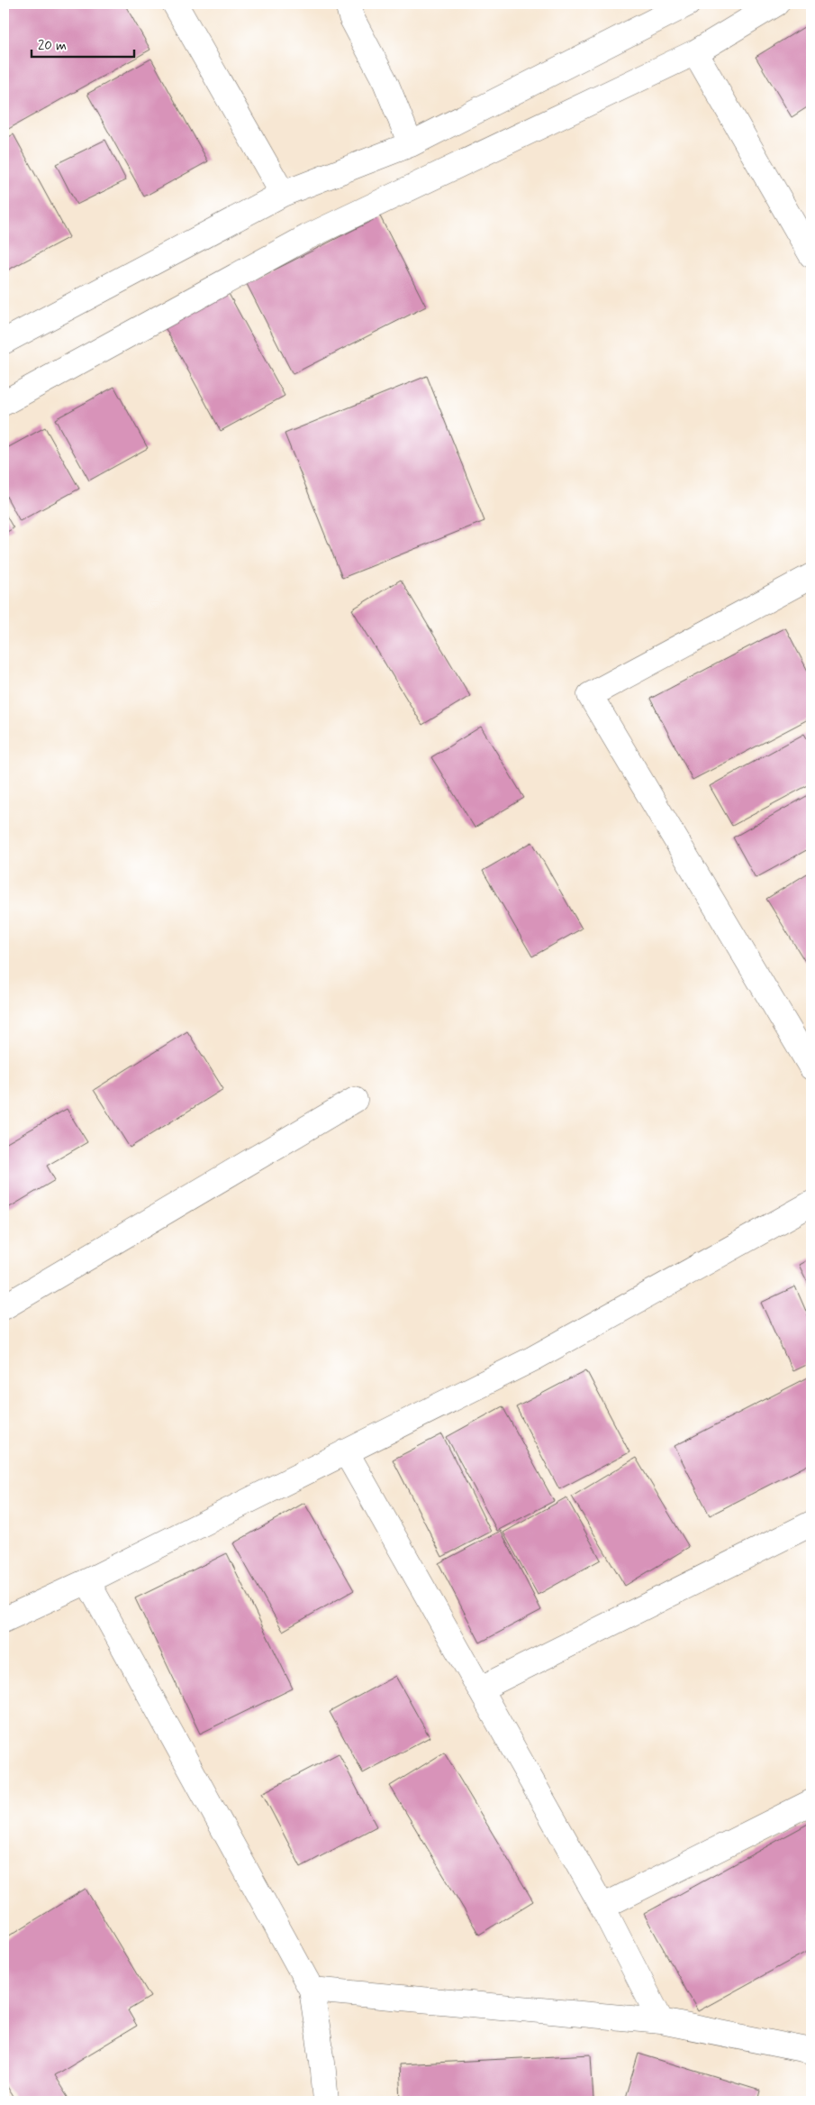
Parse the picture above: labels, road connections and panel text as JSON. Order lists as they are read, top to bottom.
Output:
{
  "scale_bar": "20 m"
}
